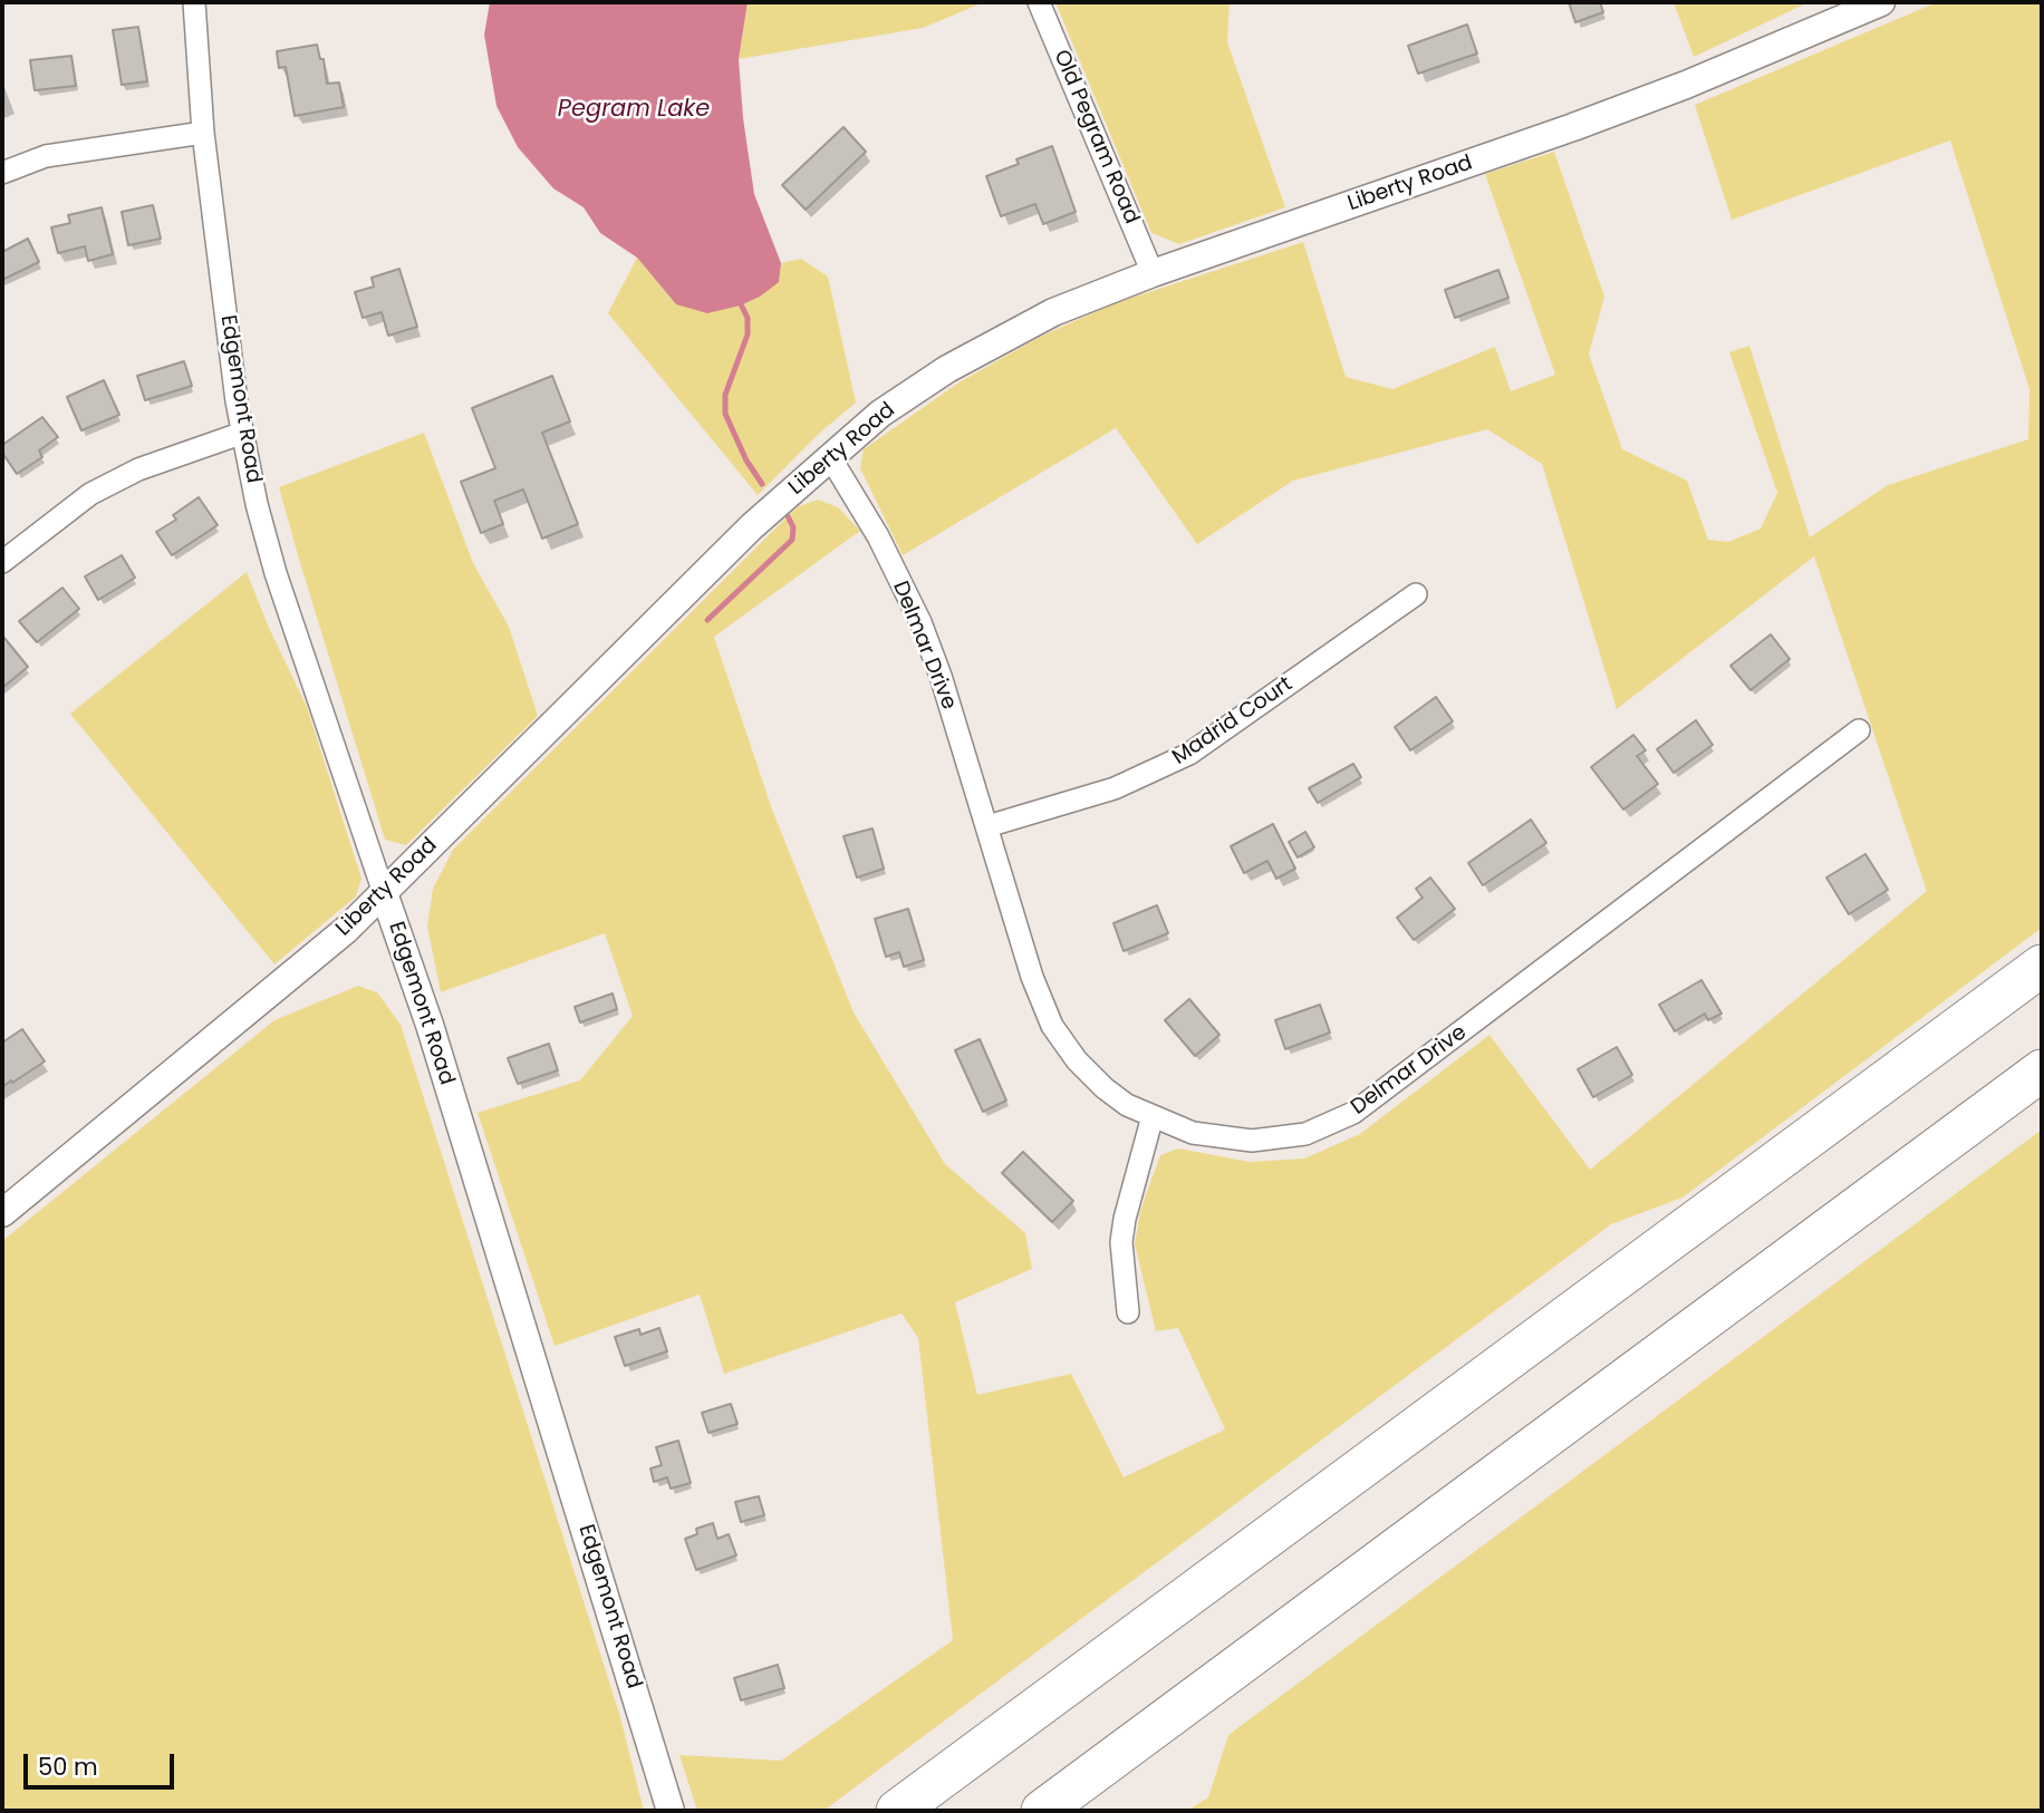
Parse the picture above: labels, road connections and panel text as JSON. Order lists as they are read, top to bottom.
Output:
{
  "streets": {
    "street": [
      "Old Pegram Road",
      "Liberty Road",
      "Edgemont Road",
      "Delmar Drive",
      "Madrid Court"
    ]
  },
  "crossings": [
    ["Old Pegram Road", "Liberty Road"],
    ["Liberty Road", "Edgemont Road"],
    ["Liberty Road", "Delmar Drive"],
    ["Delmar Drive", "Madrid Court"]
  ],
  "water": ["Pegram Lake"],
  "scale_bar": "50 m"
}
